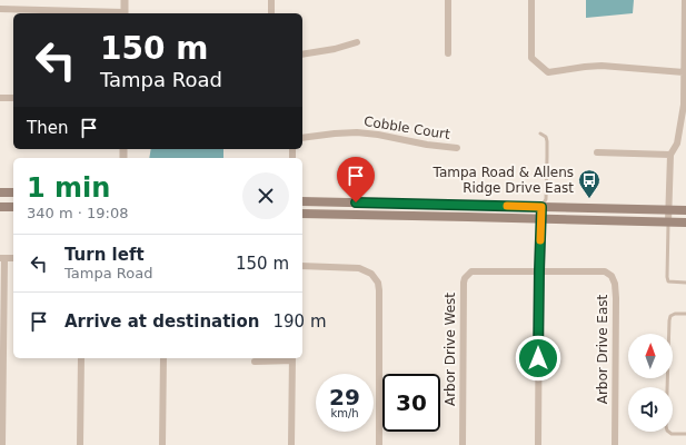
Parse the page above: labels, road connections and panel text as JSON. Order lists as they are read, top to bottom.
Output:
{
  "streets": {
    "street": ["Cobble Court", "Arbor Drive West", "Arbor Drive East"]
  },
  "crossings": [
    ["Arbor Drive West", "Arbor Drive East"]
  ],
  "places": {
    "bus stop": ["Tampa Road & Allens Ridge Drive East"]
  },
  "north": "top",
  "page": {
    "turn": ["150 m", "Tampa Road"],
    "then": "Then",
    "heading": ["1 min", "340 m · 19:08"],
    "list": [
      {
        "name": "Turn left",
        "note": "Tampa Road",
        "value": "150 m"
      },
      {
        "name": "Arrive at destination",
        "value": "190 m"
      }
    ],
    "speed": "29 km/h",
    "limit": "30"
  }
}
